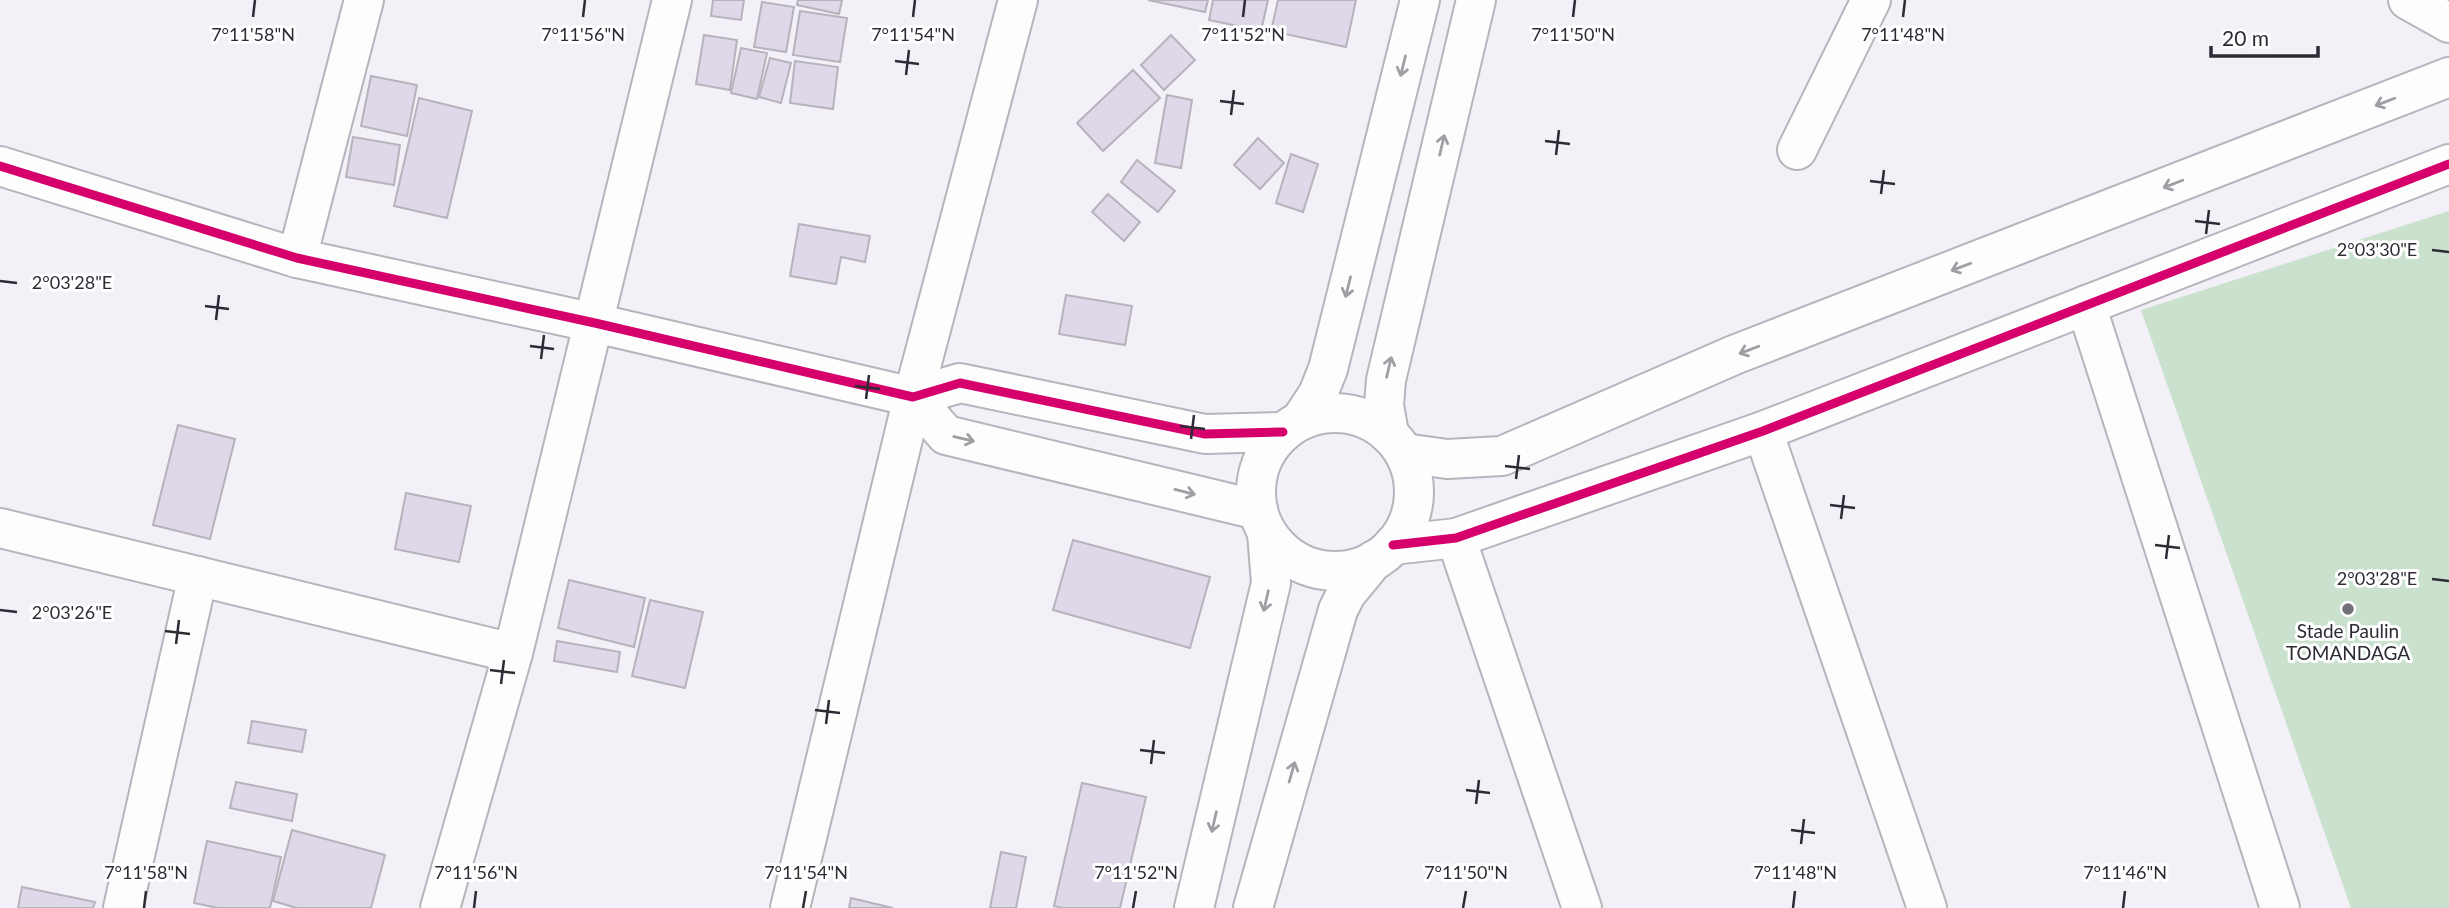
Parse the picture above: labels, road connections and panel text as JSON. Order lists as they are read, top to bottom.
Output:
{
  "places": ["Stade Paulin TOMANDAGA"],
  "scale_bar": "20 m",
  "coordinates": [
    "7°11'58\"N",
    "7°11'56\"N",
    "7°11'54\"N",
    "7°11'52\"N",
    "7°11'50\"N",
    "7°11'48\"N",
    "2°03'30\"E",
    "2°03'28\"E",
    "2°03'26\"E",
    "7°11'46\"N"
  ]
}
